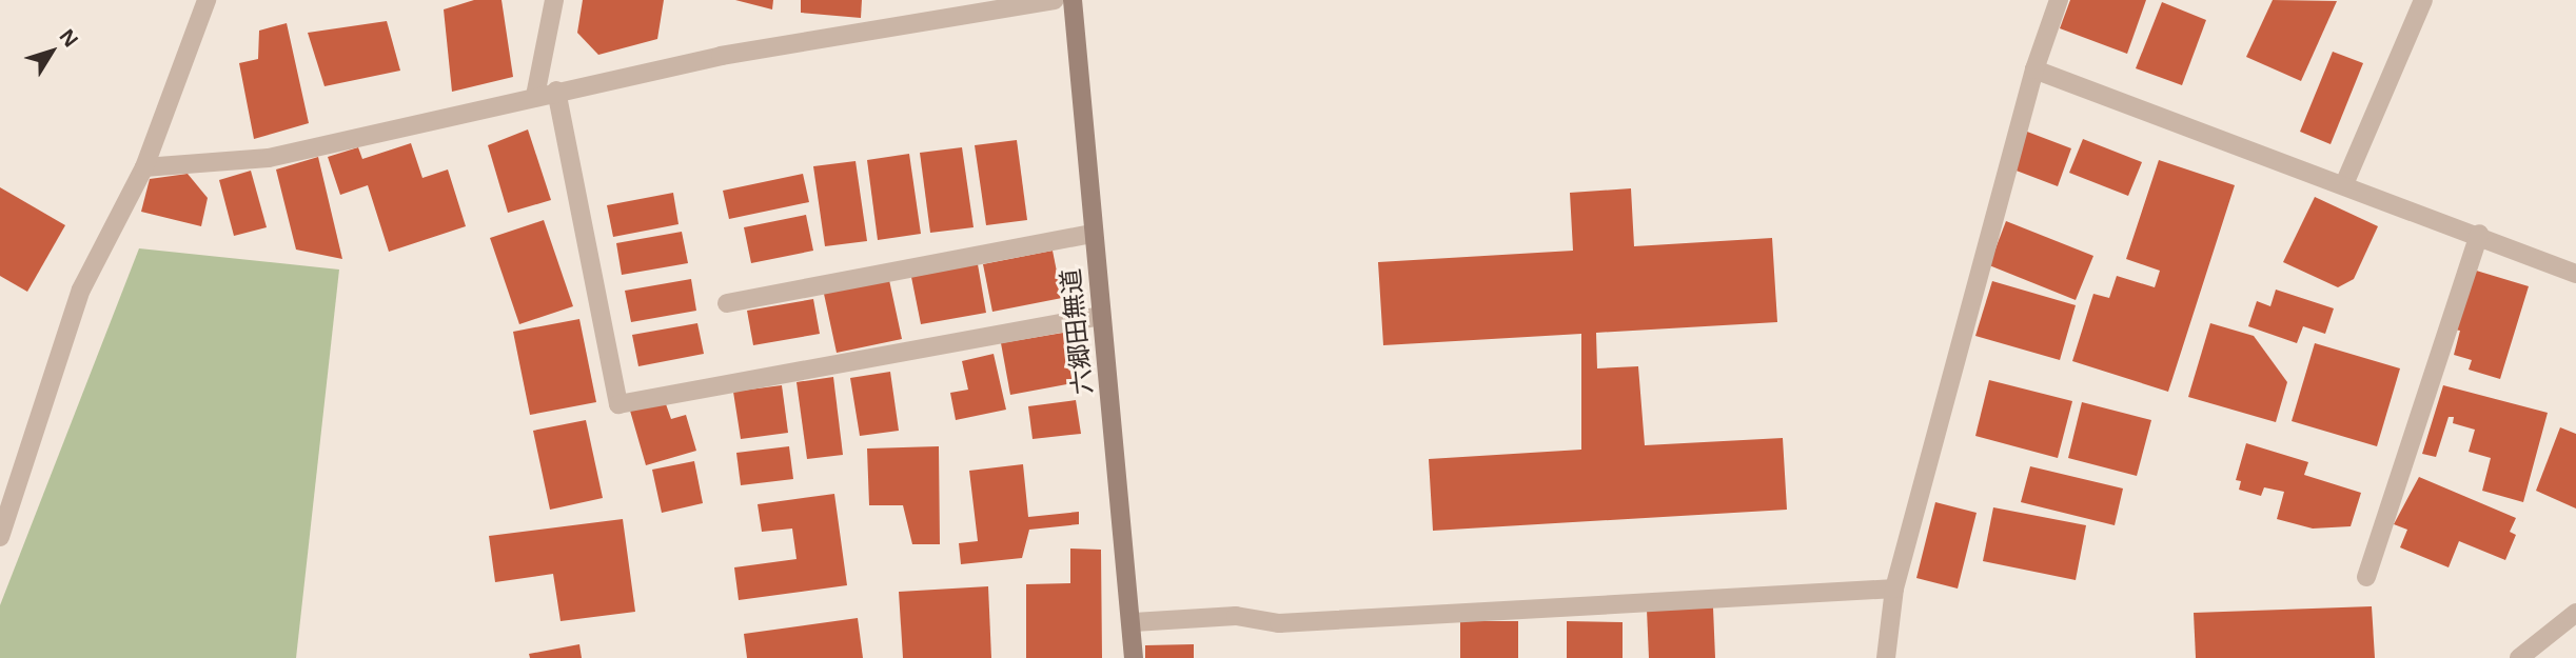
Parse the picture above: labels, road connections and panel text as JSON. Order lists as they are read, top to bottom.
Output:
{
  "streets": {
    "street": ["六郷田無道"]
  },
  "north": "top right"
}
